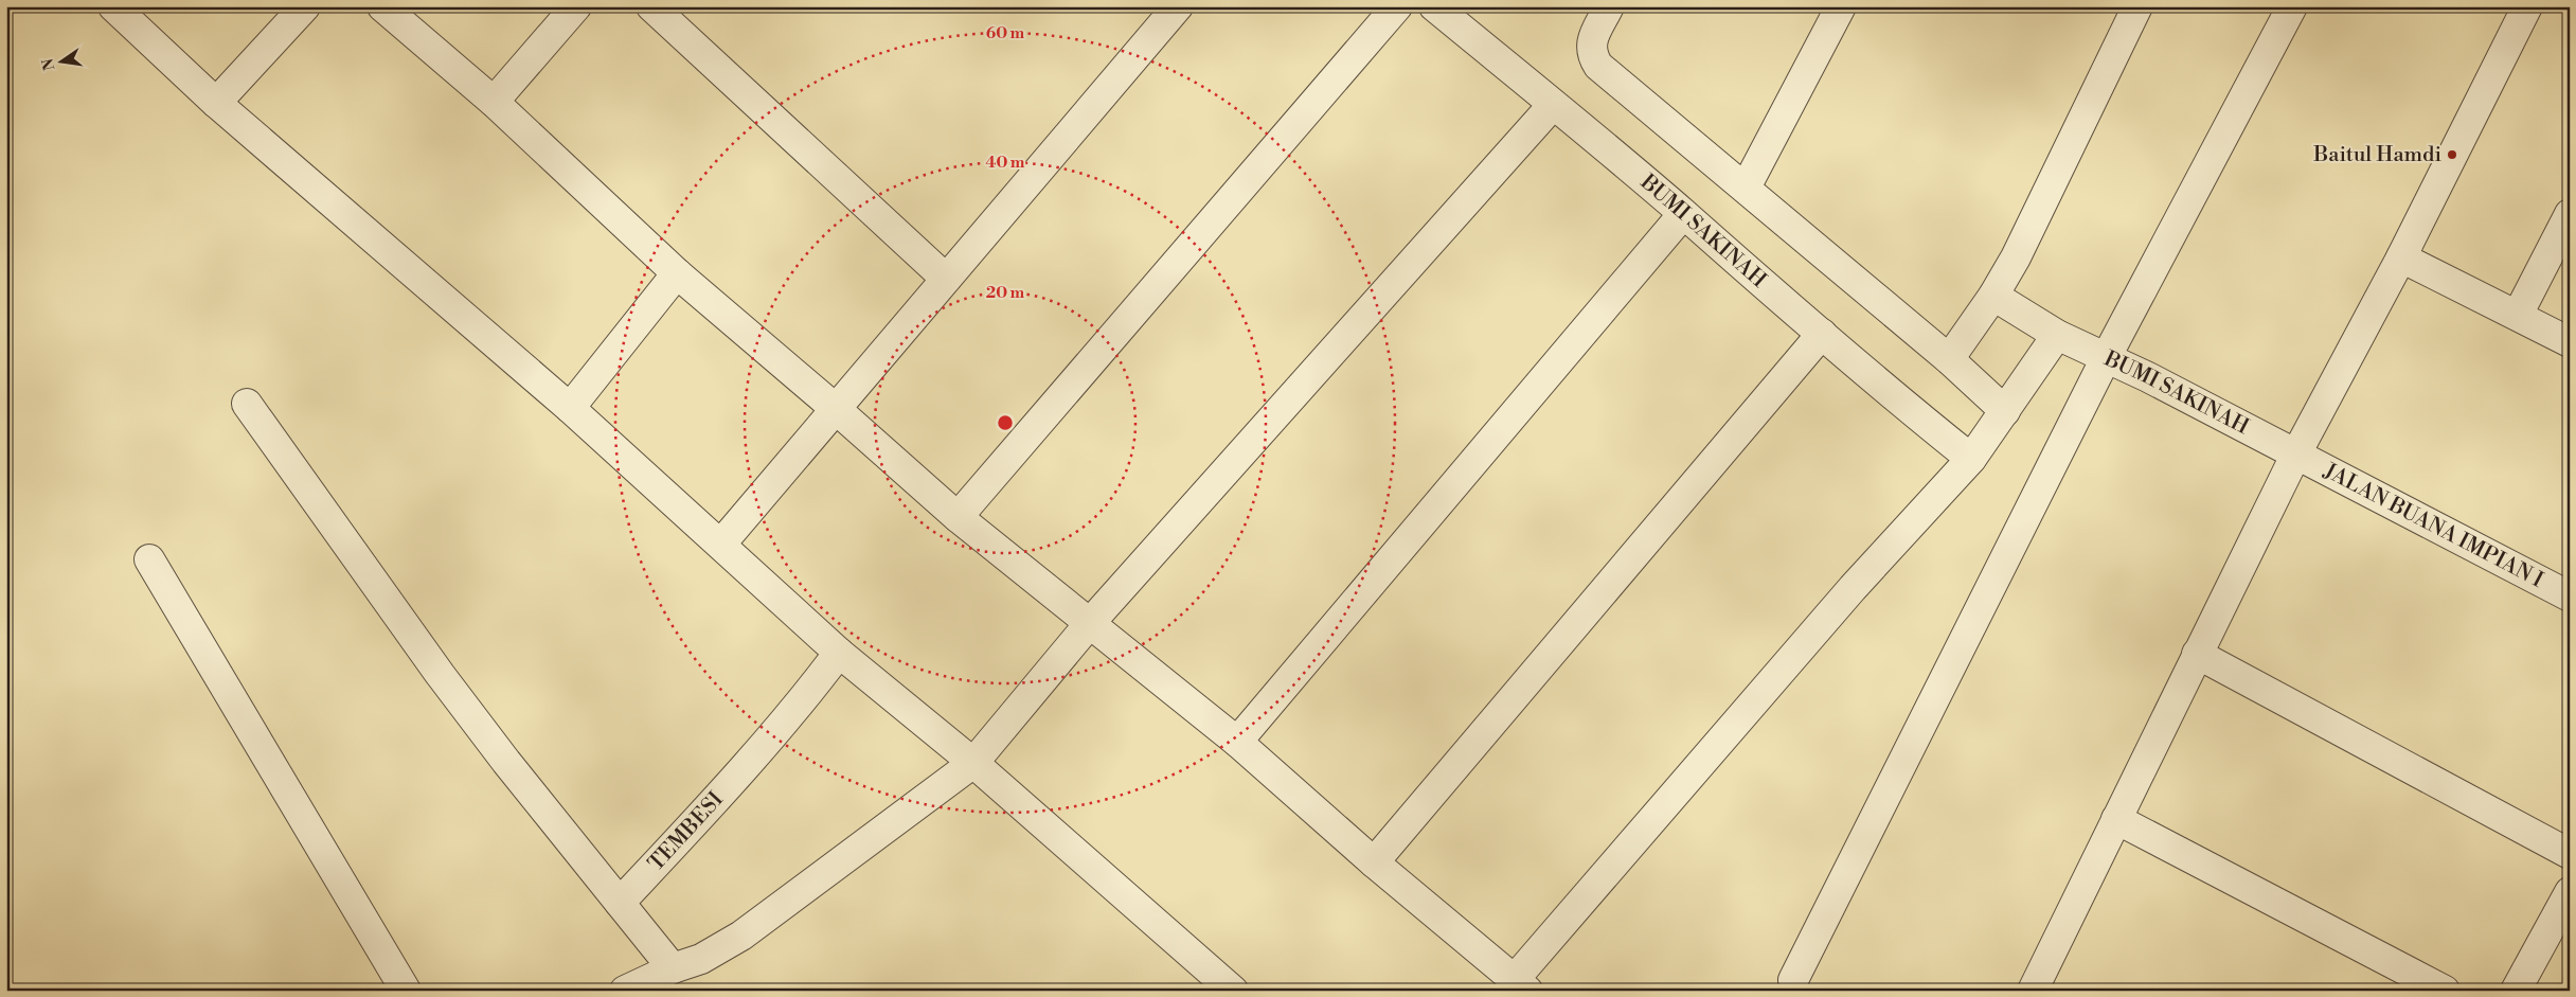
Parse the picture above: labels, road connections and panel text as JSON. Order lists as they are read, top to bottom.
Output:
{
  "streets": {
    "street": ["BUMI SAKINAH", "JALAN BUANA IMPIAN I", "TEMBESI"]
  },
  "crossings": [
    ["BUMI SAKINAH", "JALAN BUANA IMPIAN I"]
  ],
  "places": ["Baitul Hamdi"],
  "north": "left",
  "rings": ["60 m", "40 m", "20 m"]
}
